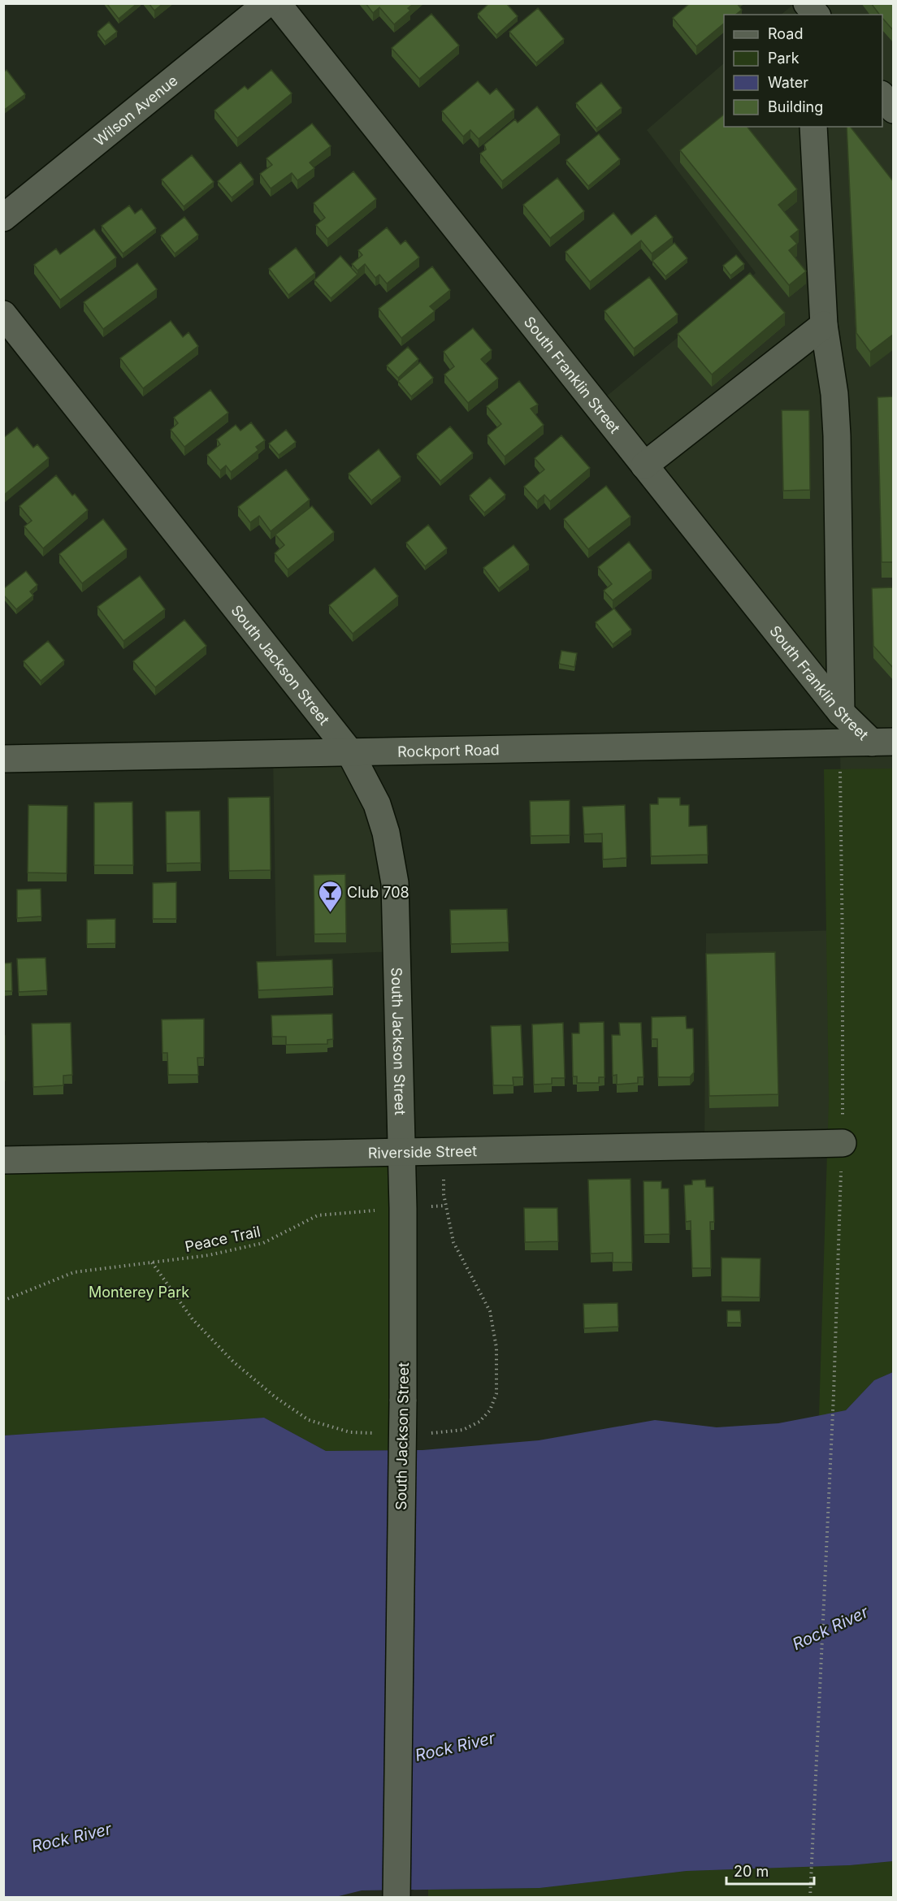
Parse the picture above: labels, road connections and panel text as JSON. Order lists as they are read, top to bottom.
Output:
{
  "streets": {
    "street": [
      "Wilson Avenue",
      "South Franklin Street",
      "South Jackson Street",
      "Rockport Road",
      "Riverside Street"
    ],
    "path": ["Peace Trail"]
  },
  "crossings": [
    ["South Franklin Street", "Rockport Road"],
    ["South Jackson Street", "Rockport Road"],
    ["South Jackson Street", "Riverside Street"],
    ["South Jackson Street", "Peace Trail"]
  ],
  "water": ["Rock River"],
  "parks": ["Monterey Park"],
  "places": {
    "bar": ["Club 708"]
  },
  "legend": [
    "Road",
    "Park",
    "Water",
    "Building"
  ],
  "scale_bar": "20 m"
}
